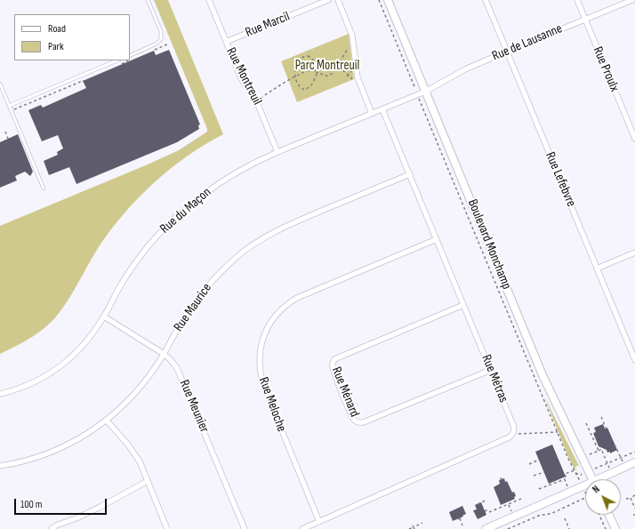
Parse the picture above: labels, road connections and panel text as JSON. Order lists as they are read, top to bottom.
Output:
{
  "streets": {
    "street": [
      "Rue Marcil",
      "Rue de Lausanne",
      "Rue Proulx",
      "Rue Montreuil",
      "Rue Lefebvre",
      "Rue du Maçon",
      "Boulevard Monchamp",
      "Rue Maurice",
      "Rue Métras",
      "Rue Ménard",
      "Rue Meloche",
      "Rue Meunier"
    ]
  },
  "crossings": [
    ["Rue Marcil", "Rue Montreuil"],
    ["Rue de Lausanne", "Rue Proulx"],
    ["Rue de Lausanne", "Rue Lefebvre"],
    ["Rue de Lausanne", "Rue du Maçon"],
    ["Rue de Lausanne", "Boulevard Monchamp"],
    ["Rue Montreuil", "Rue du Maçon"],
    ["Rue du Maçon", "Boulevard Monchamp"],
    ["Rue du Maçon", "Rue Métras"],
    ["Rue du Maçon", "Rue Meunier"],
    ["Rue Maurice", "Rue Métras"],
    ["Rue Maurice", "Rue Meunier"],
    ["Rue Métras", "Rue Ménard"],
    ["Rue Métras", "Rue Meloche"]
  ],
  "parks": ["Parc Montreuil"],
  "legend": ["Road", "Park"],
  "scale_bar": "100 m",
  "north": "top left"
}
